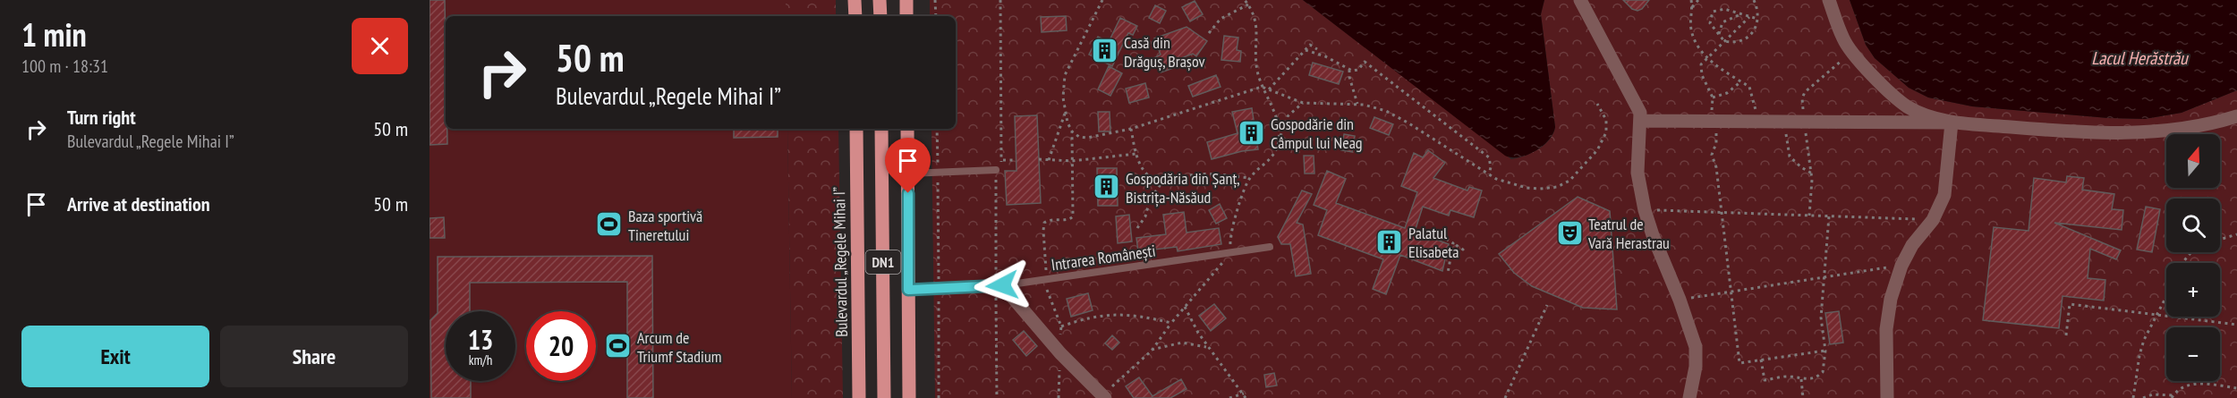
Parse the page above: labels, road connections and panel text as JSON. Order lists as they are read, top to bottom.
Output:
{
  "streets": {
    "main road": ["Bulevardul „Regele Mihai I”", "DN1"],
    "lane": ["Intrarea Românești"]
  },
  "crossings": [
    ["Intrarea Românești", "DN1"]
  ],
  "water": ["Lacul Herăstrău"],
  "places": {
    "building": [
      "Casă din Drăguș, Brașov",
      "Gospodărie din Câmpul lui Neag",
      "Gospodăria din Șanț, Bistrița-Năsăud",
      "Palatul Elisabeta"
    ],
    "sports": ["Baza sportivă Tineretului", "Arcum de Triumf Stadium"],
    "theatre": ["Teatrul de Vară Herastrau"]
  },
  "north": "top",
  "page": {
    "heading": ["1 min", "100 m · 18:31"],
    "turn": ["50 m", "Bulevardul „Regele Mihai I”"],
    "list": [
      {
        "name": "Turn right",
        "note": "Bulevardul „Regele Mihai I”",
        "value": "50 m"
      },
      {
        "name": "Arrive at destination",
        "value": "50 m"
      }
    ],
    "map_buttons": ["+", "−"],
    "speed": "13 km/h",
    "limit": "20",
    "buttons": ["Exit", "Share"]
  }
}
